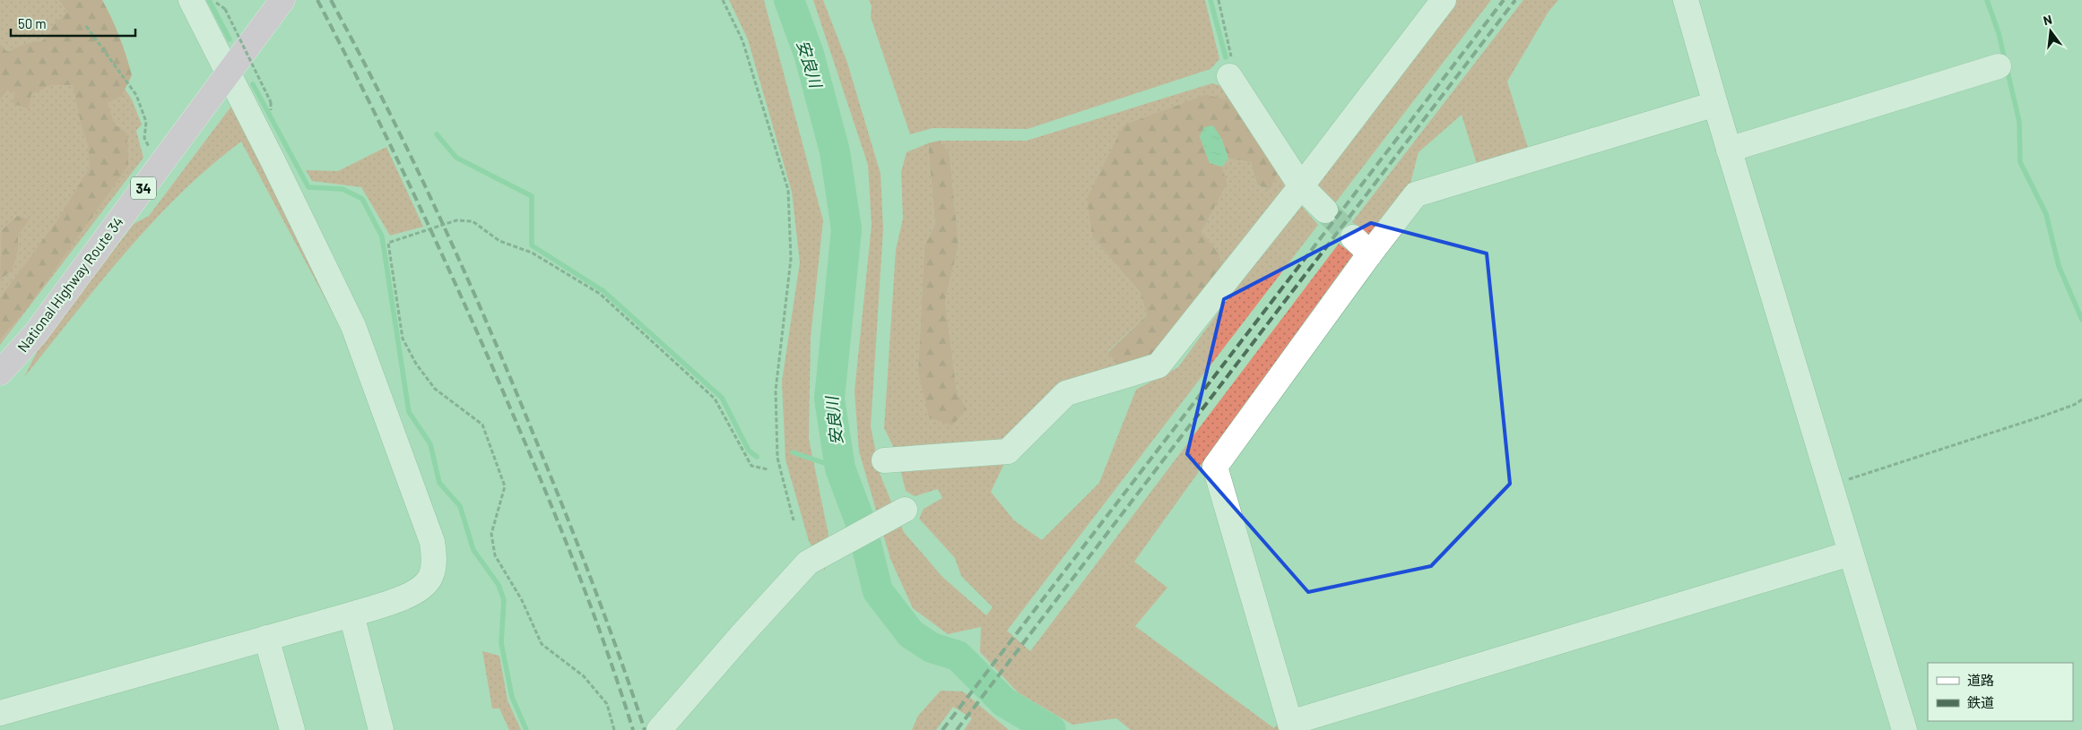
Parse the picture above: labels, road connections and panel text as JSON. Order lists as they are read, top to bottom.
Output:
{
  "streets": {
    "highway": ["34", "National Highway Route 34"]
  },
  "water": ["安良川"],
  "legend": ["道路", "鉄道"],
  "scale_bar": "50 m",
  "north": "top"
}
